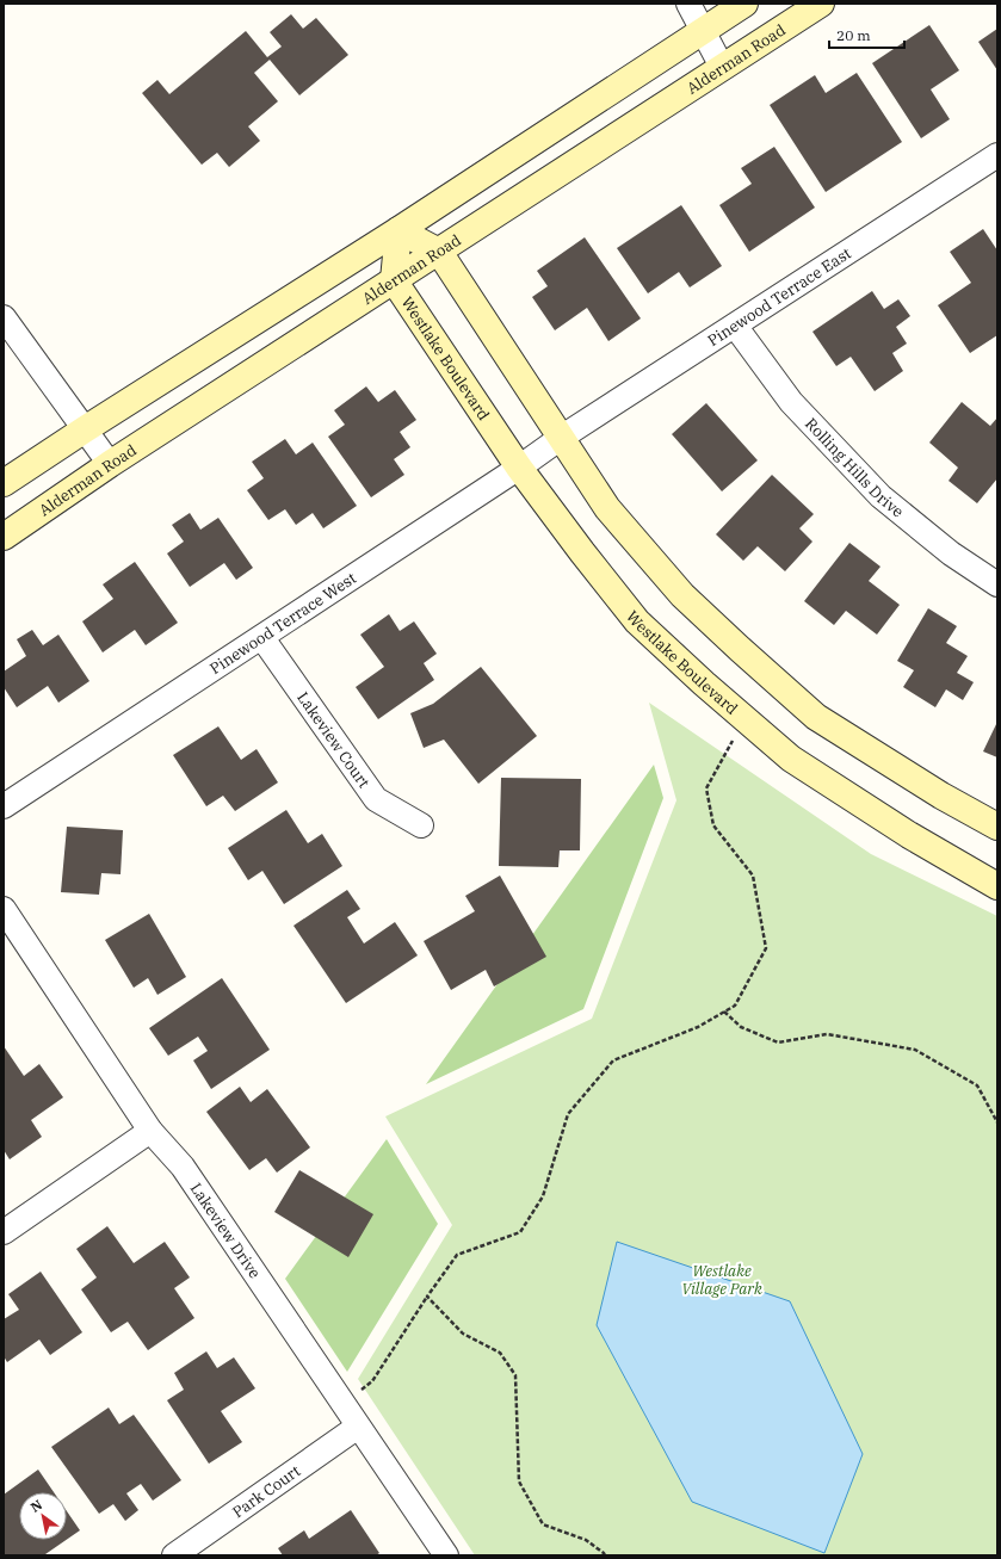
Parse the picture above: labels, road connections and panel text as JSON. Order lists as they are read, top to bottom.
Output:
{
  "streets": {
    "main road": ["Alderman Road", "Westlake Boulevard"],
    "street": [
      "Pinewood Terrace East",
      "Rolling Hills Drive",
      "Pinewood Terrace West",
      "Lakeview Court",
      "Lakeview Drive",
      "Park Court"
    ]
  },
  "crossings": [
    ["Alderman Road", "Westlake Boulevard"],
    ["Pinewood Terrace East", "Rolling Hills Drive"],
    ["Pinewood Terrace East", "Pinewood Terrace West"],
    ["Westlake Boulevard", "Pinewood Terrace West"],
    ["Pinewood Terrace West", "Lakeview Court"],
    ["Lakeview Drive", "Park Court"]
  ],
  "parks": ["Westlake Village Park"],
  "scale_bar": "20 m",
  "north": "top left"
}
